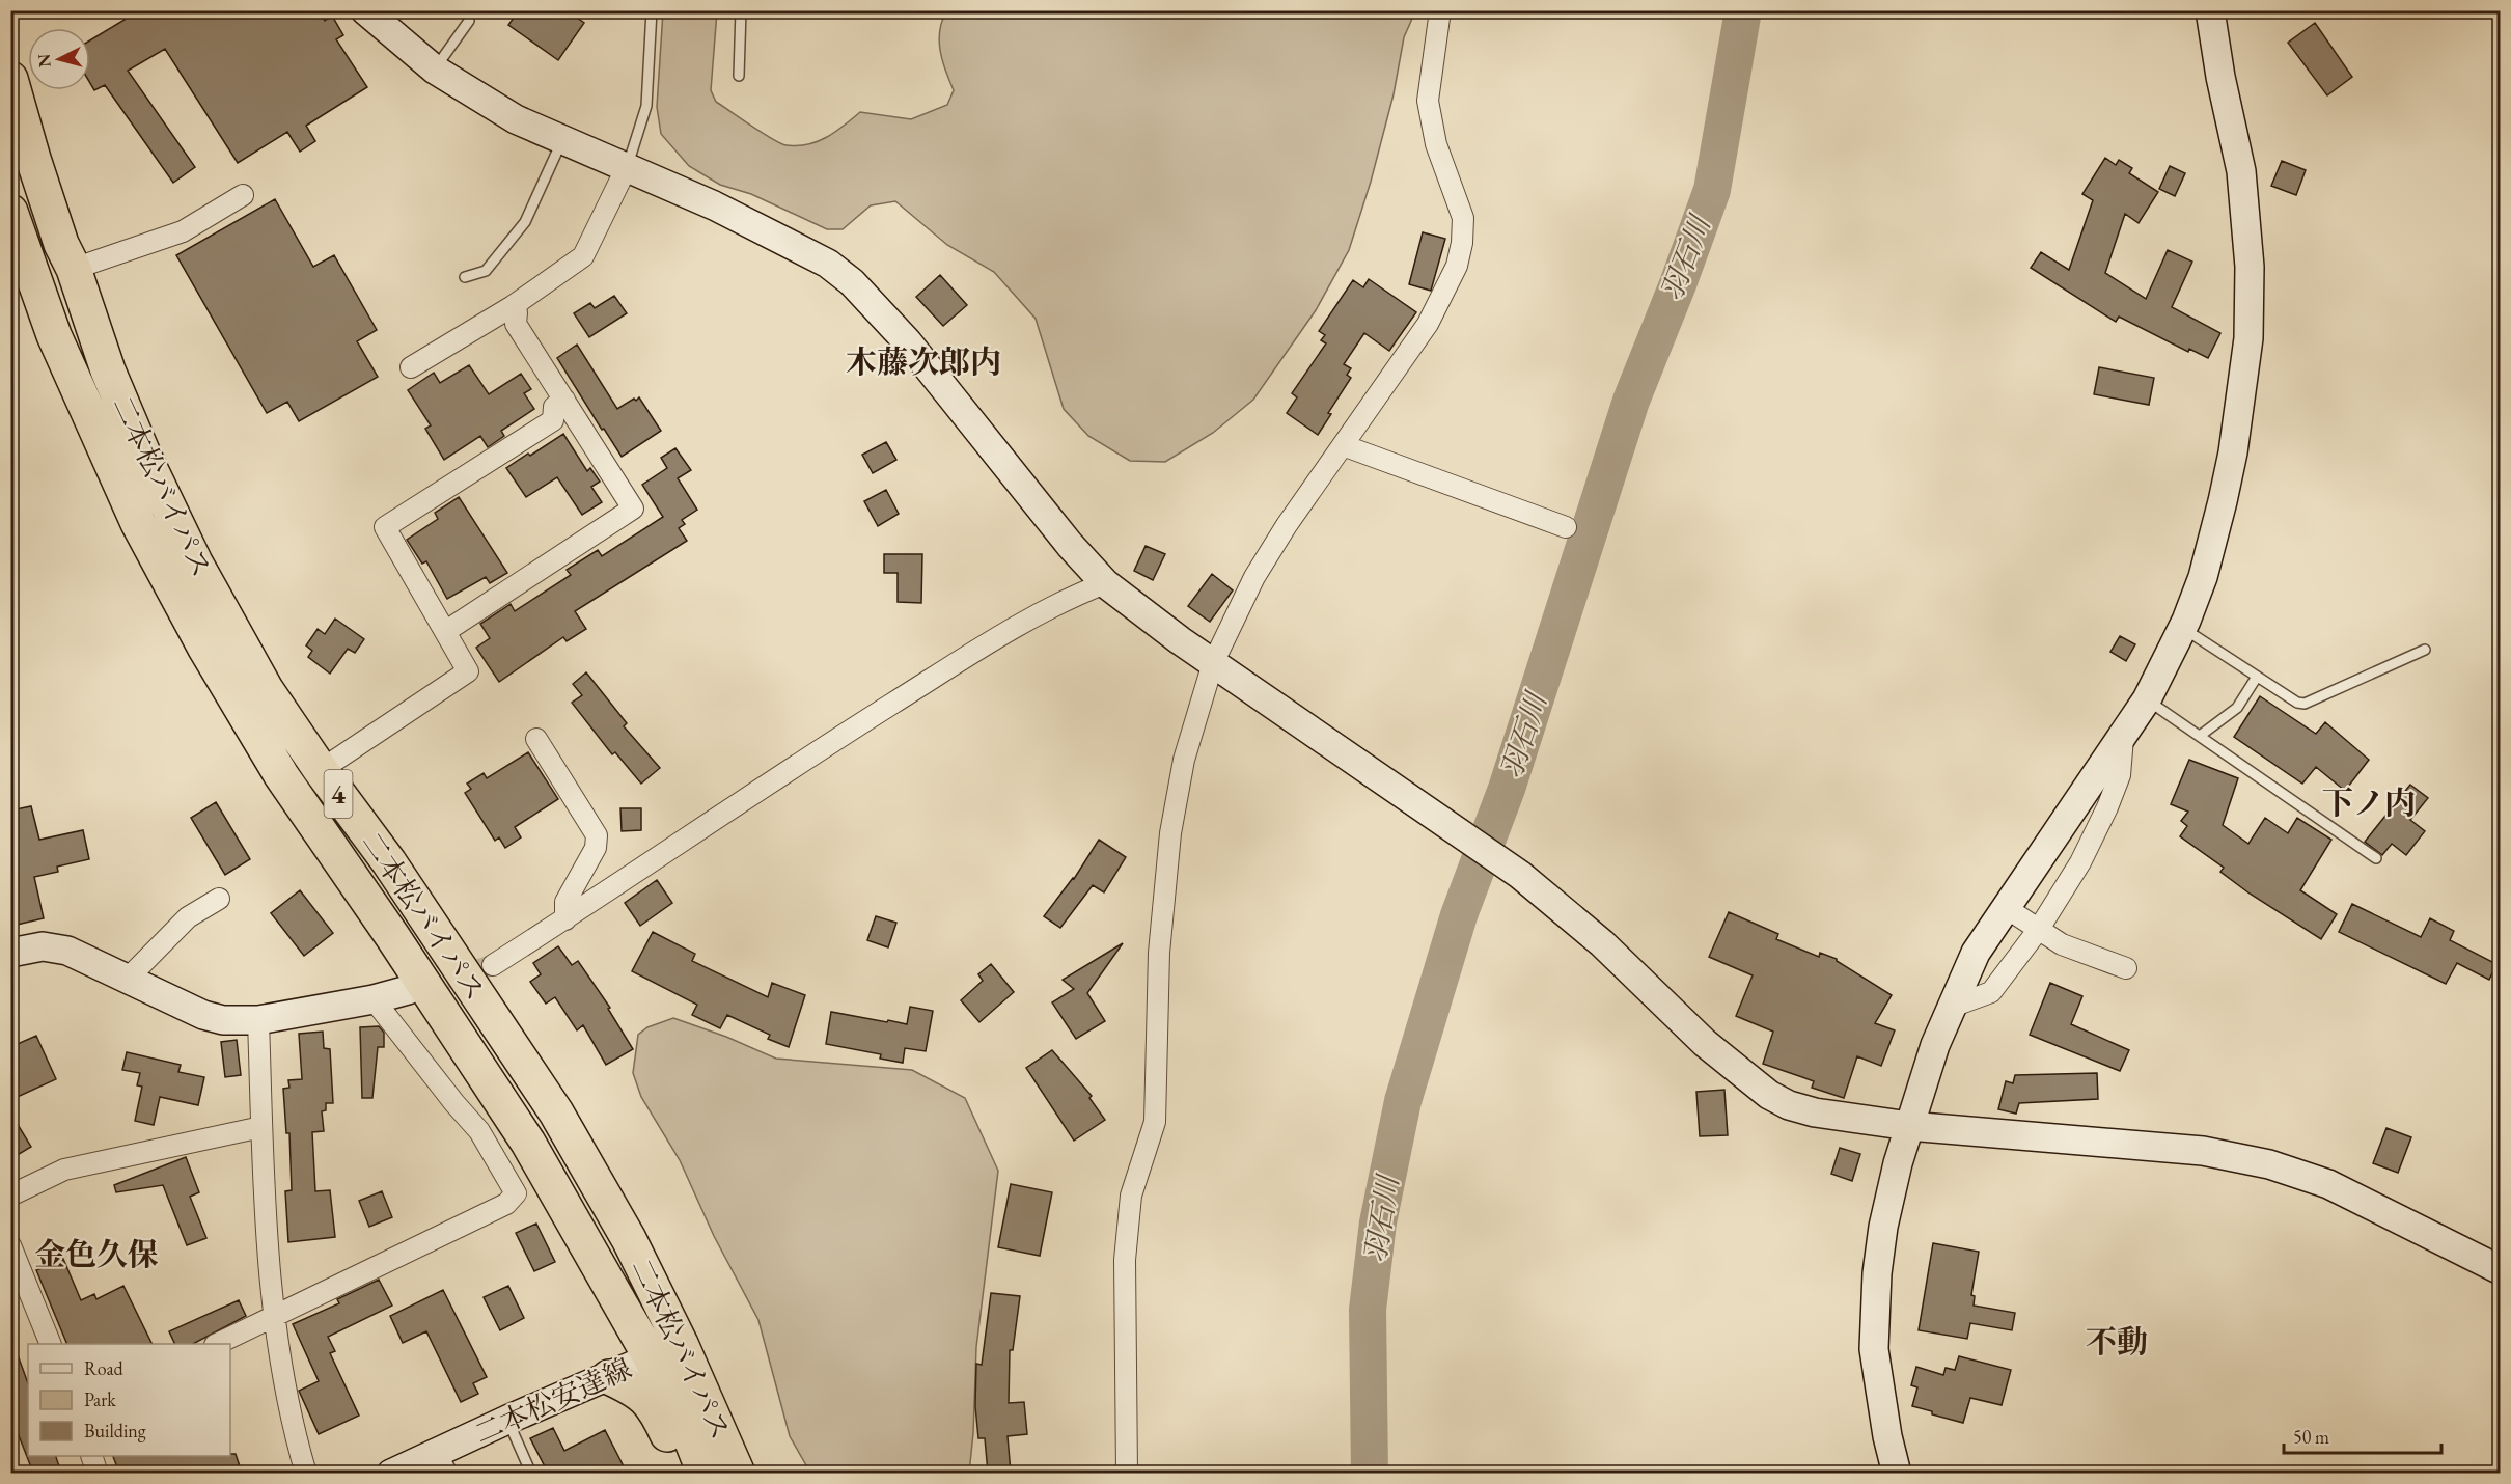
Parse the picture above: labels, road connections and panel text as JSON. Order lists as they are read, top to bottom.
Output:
{
  "streets": {
    "highway": ["二本松バイパス", "4"],
    "street": ["二本松安達線"]
  },
  "crossings": [
    ["二本松バイパス", "二本松安達線"]
  ],
  "districts": [
    "木藤次郎内",
    "下ノ内",
    "金色久保",
    "不動"
  ],
  "water": ["羽石川"],
  "legend": ["Road", "Park", "Building"],
  "scale_bar": "50 m",
  "north": "left"
}
